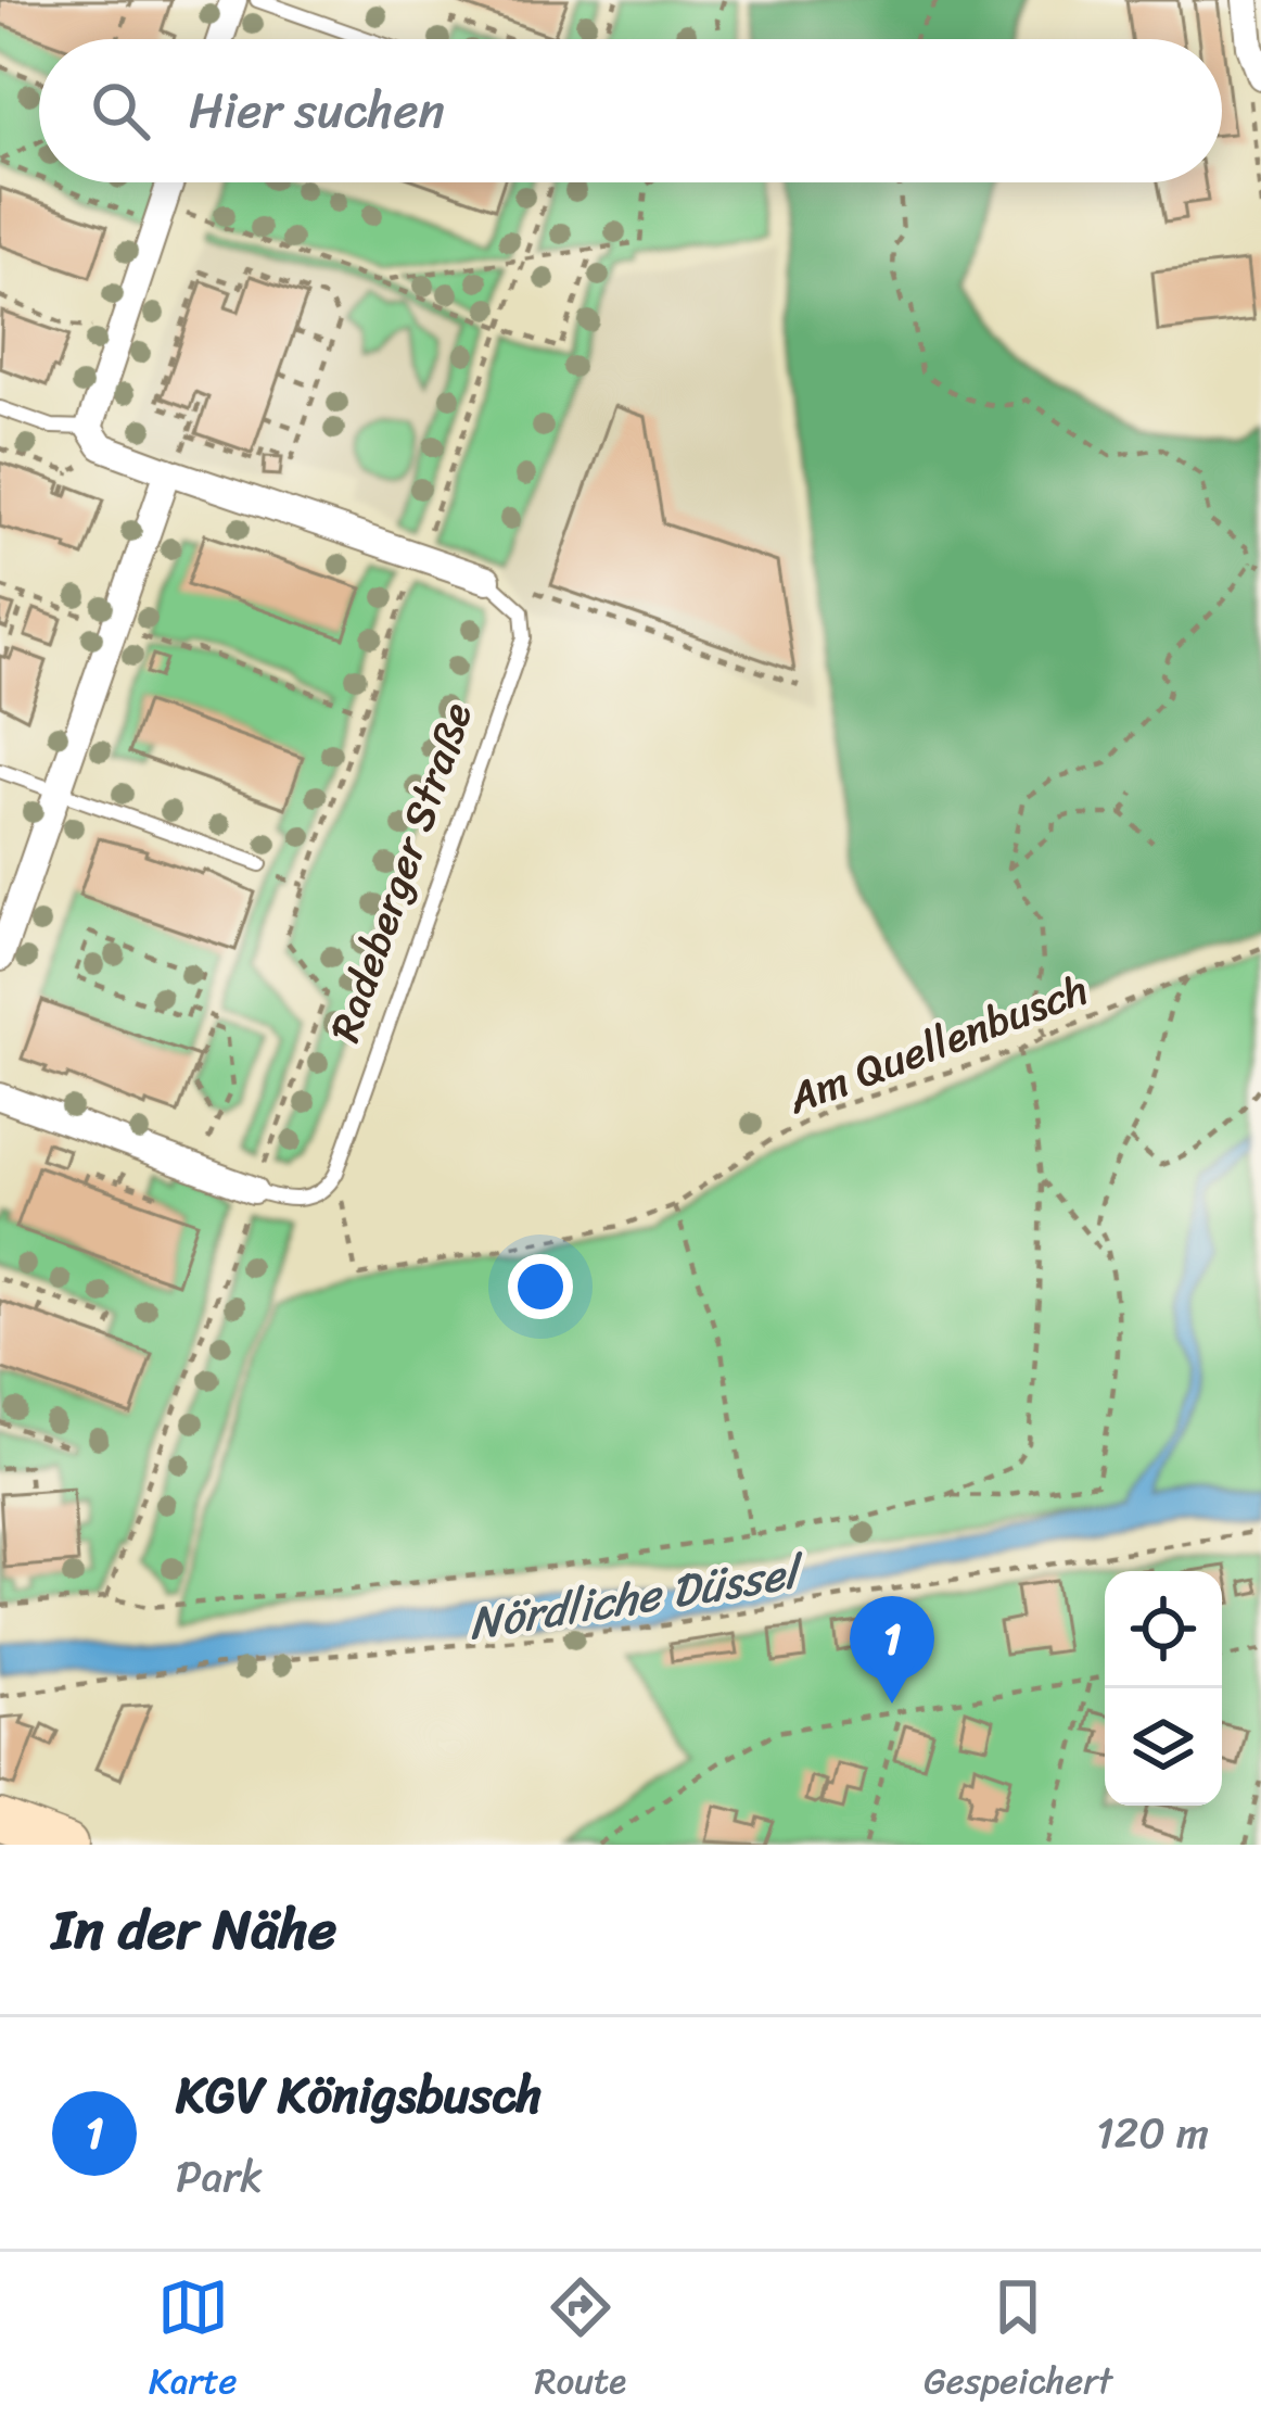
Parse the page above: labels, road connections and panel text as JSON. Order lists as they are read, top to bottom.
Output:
{
  "streets": {
    "street": ["Radeberger Straße"],
    "path": ["Am Quellenbusch"]
  },
  "crossings": [
    ["Radeberger Straße", "Am Quellenbusch"]
  ],
  "water": ["Nördliche Düssel"],
  "page": {
    "search": "Hier suchen",
    "pins": "1",
    "heading": "In der Nähe",
    "list": [
      {
        "mark": "1",
        "name": "KGV Königsbusch",
        "note": "Park",
        "value": "120 m"
      }
    ],
    "nav": ["Karte", "Route", "Gespeichert"]
  }
}
